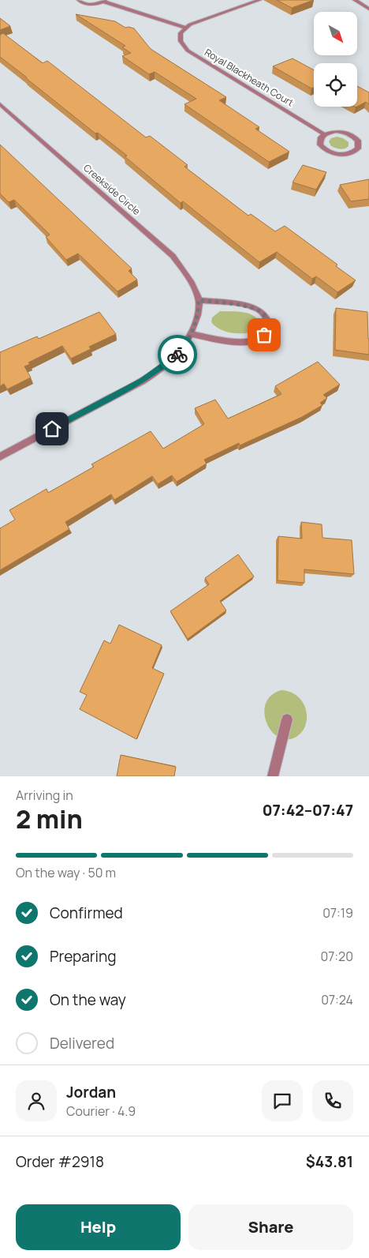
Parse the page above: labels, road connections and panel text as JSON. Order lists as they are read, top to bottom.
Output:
{
  "streets": {
    "street": ["Royal Blackheath Court", "Creekside Circle"]
  },
  "north": "bottom right",
  "page": {
    "heading": ["2 min", "Arriving in", "07:42–07:47"],
    "panel": [
      "Jordan",
      "Courier · 4.9",
      "Order #2918",
      "$43.81"
    ],
    "bar": "On the way · 50 m",
    "list": [
      ["Confirmed", "07:19"],
      ["Preparing", "07:20"],
      ["On the way", "07:24"],
      "Delivered"
    ],
    "buttons": ["Help", "Share"]
  }
}
